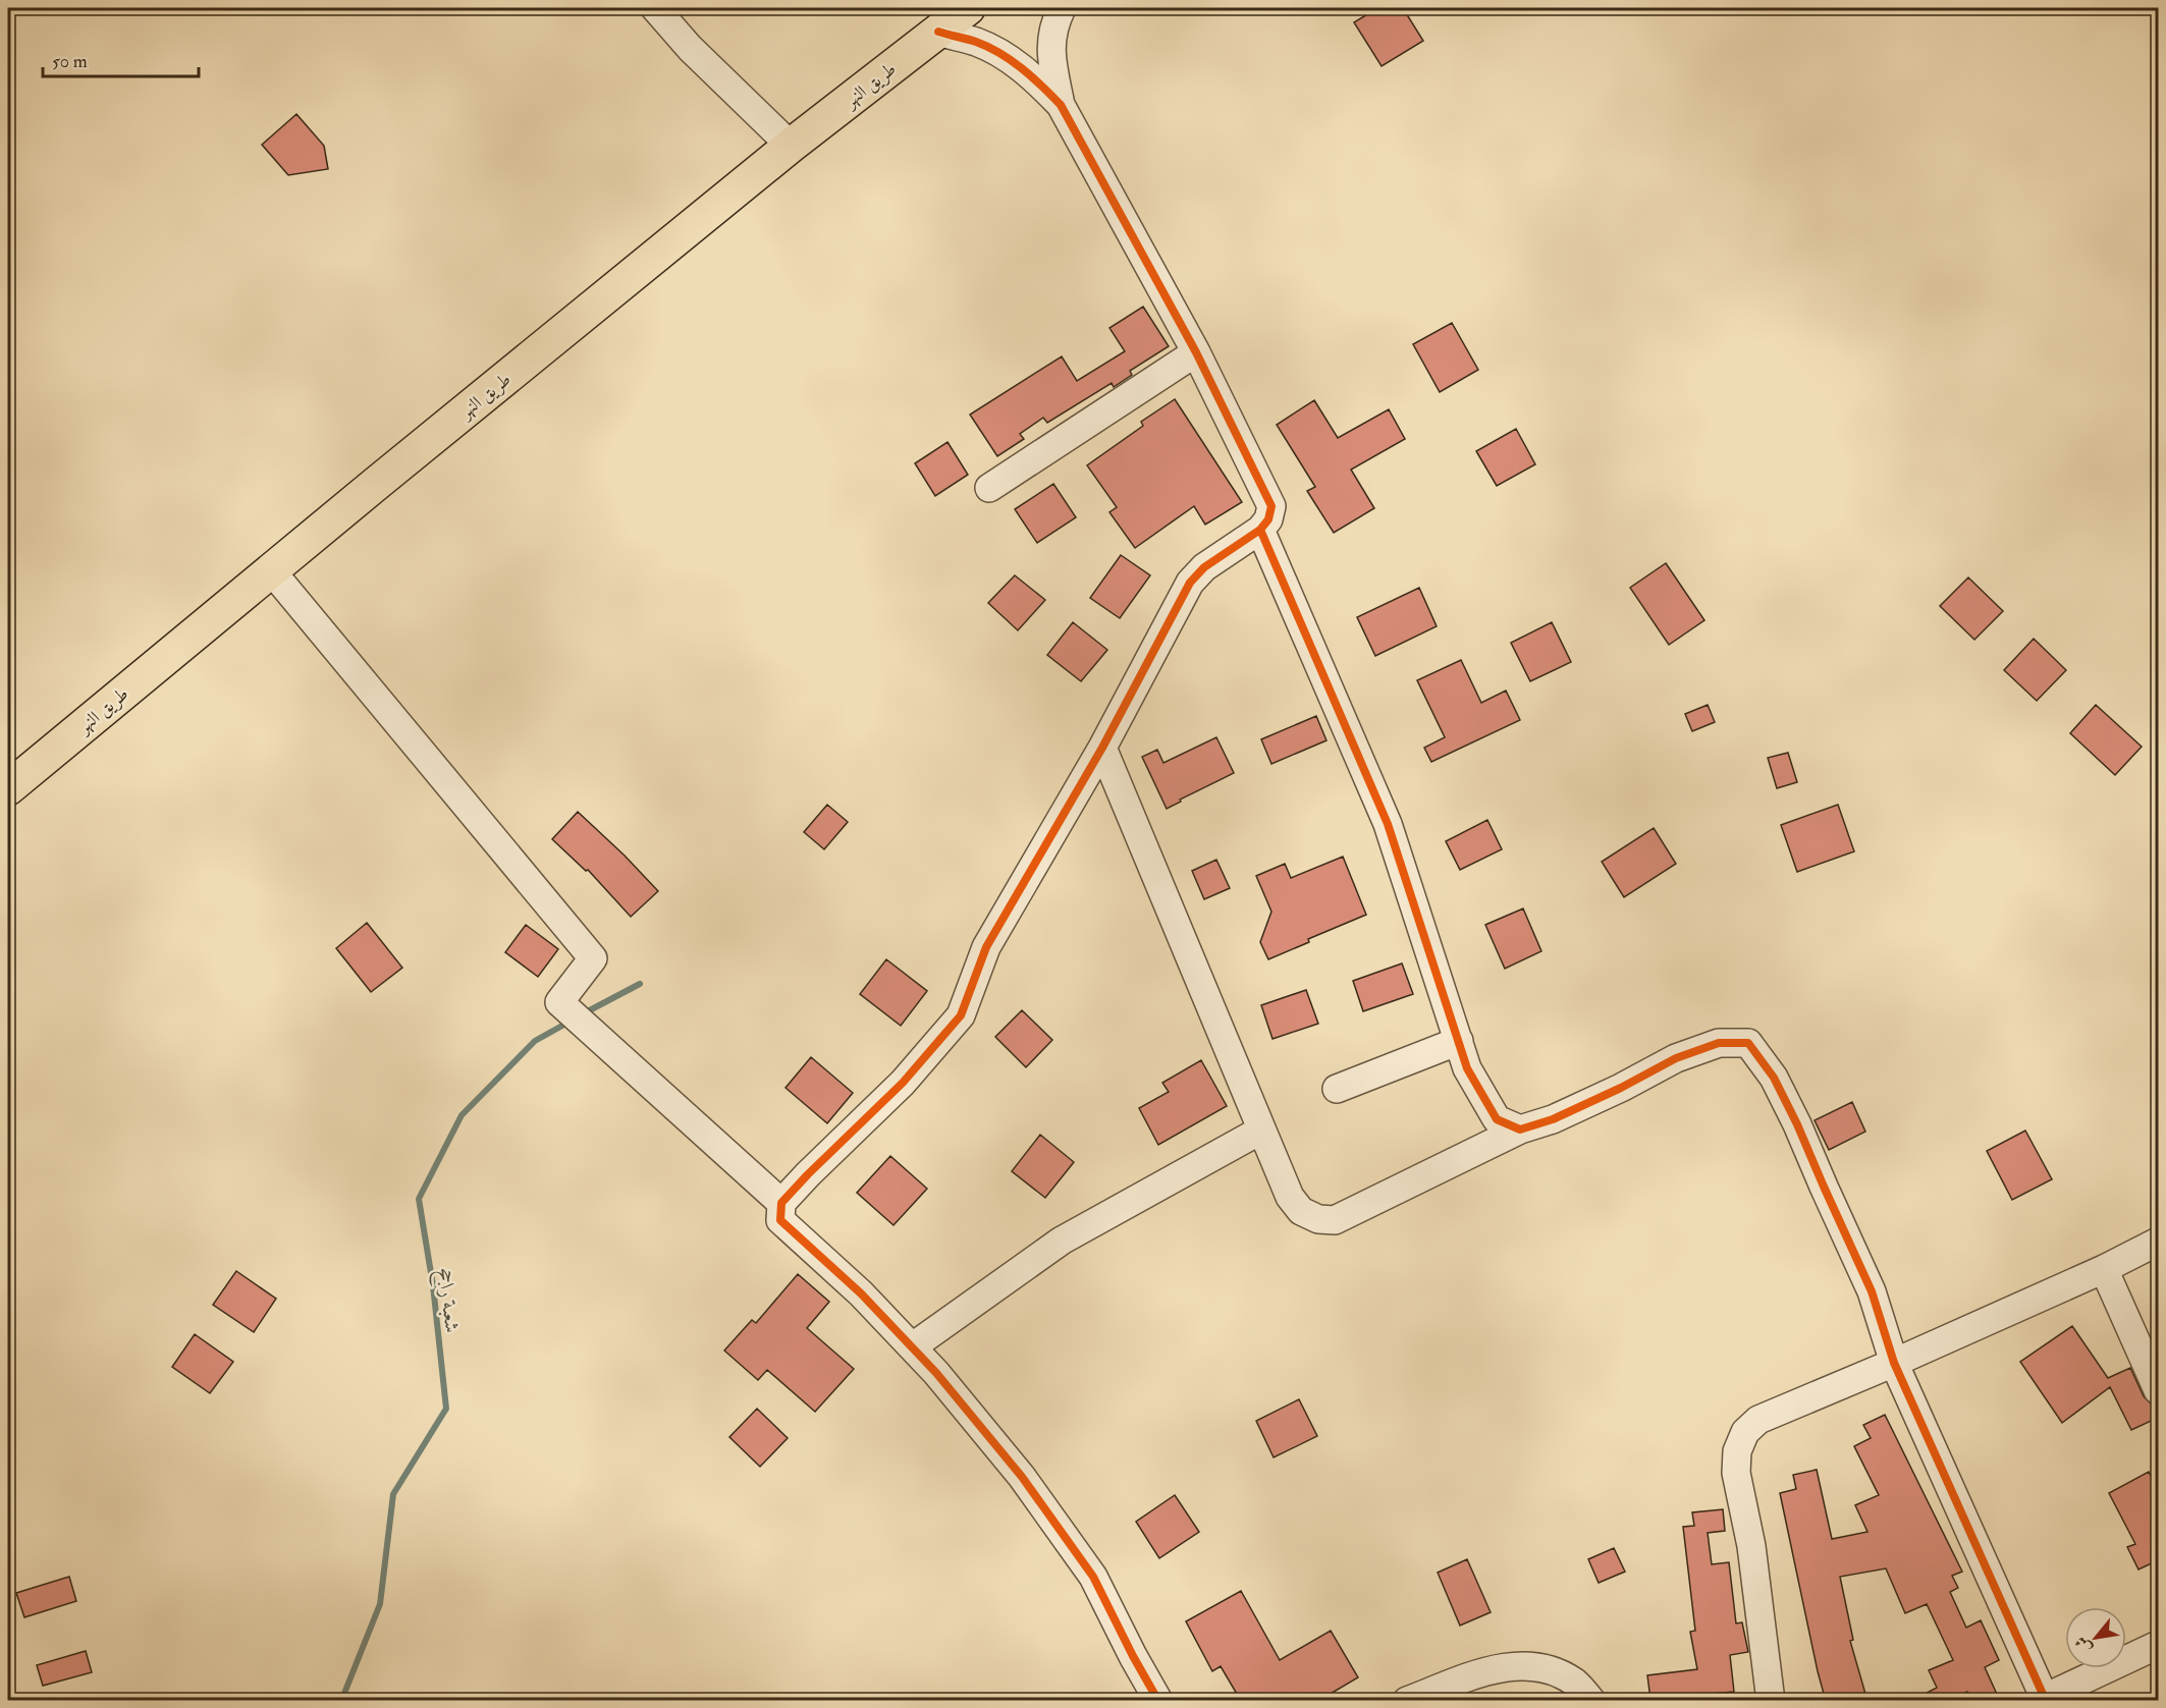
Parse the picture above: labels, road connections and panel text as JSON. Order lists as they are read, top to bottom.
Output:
{
  "streets": {
    "main road": ["طريق النهر"]
  },
  "water": ["شعبة راجح"],
  "scale_bar": "50 m",
  "north": "bottom left"
}
